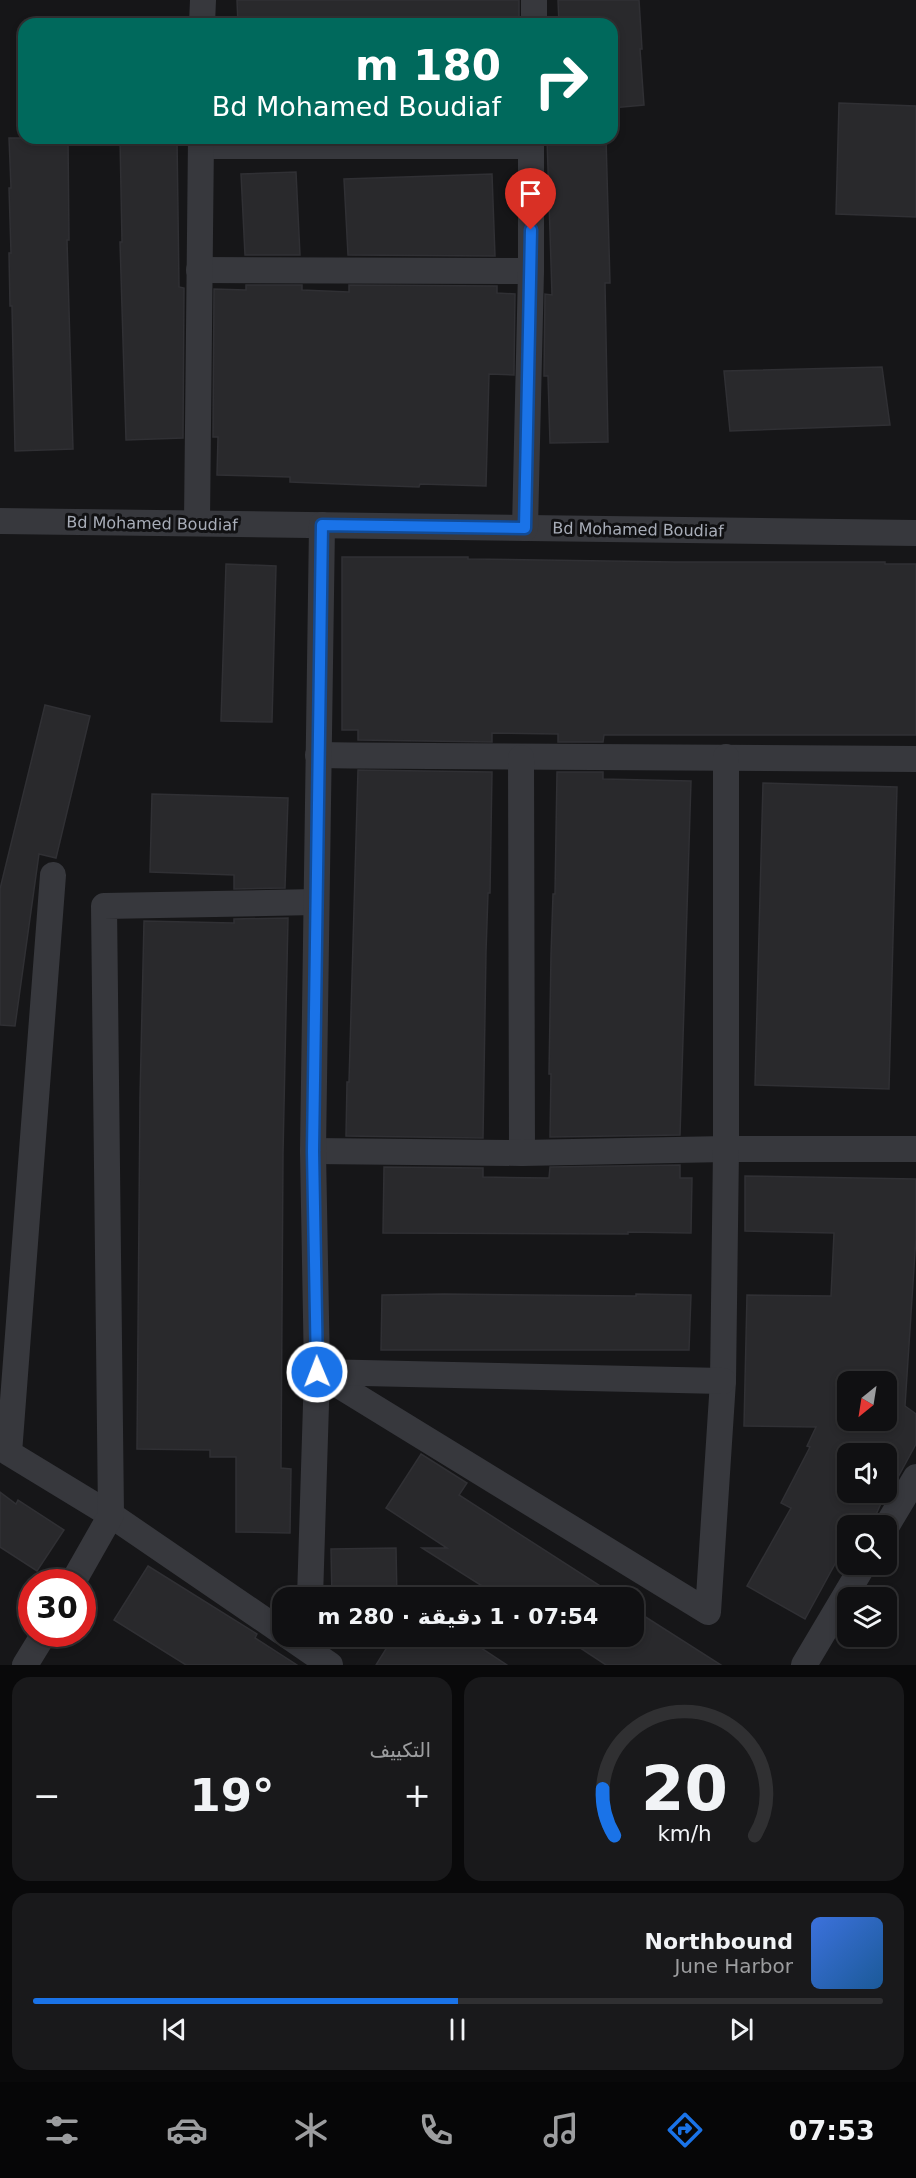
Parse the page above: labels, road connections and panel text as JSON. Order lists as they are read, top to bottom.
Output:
{
  "streets": {
    "street": ["Bd Mohamed Boudiaf"]
  },
  "north": "bottom left",
  "page": {
    "turn": ["180 m", "Bd Mohamed Boudiaf"],
    "limit": "30",
    "trip": "07:54 · 1 دقيقة · 280 m",
    "tile": "التكييف",
    "heat": ["−", "19°", "+"],
    "song": ["Northbound", "June Harbor"],
    "tabs": "07:53",
    "gauge": ["20", "km/h"]
  }
}
